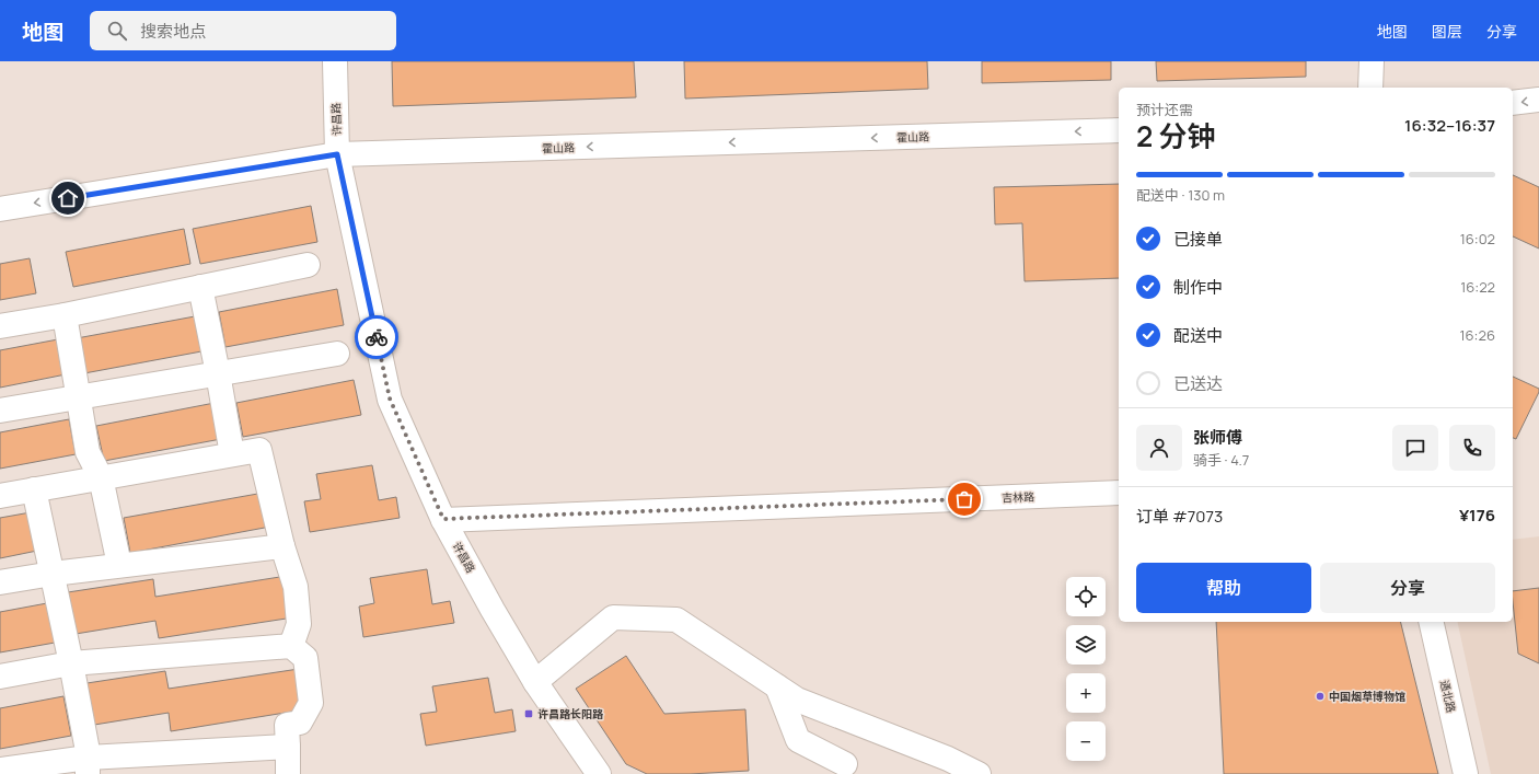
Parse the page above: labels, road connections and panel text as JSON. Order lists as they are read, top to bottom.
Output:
{
  "streets": {
    "street": [
      "许昌路",
      "霍山路",
      "吉林路",
      "通北路"
    ]
  },
  "crossings": [
    ["许昌路", "霍山路"],
    ["许昌路", "吉林路"]
  ],
  "places": {
    "other": ["中国烟草博物馆"],
    "transit": ["许昌路长阳路"]
  },
  "page": {
    "header": "地图",
    "search": "搜索地点",
    "nav": ["地图", "图层", "分享"],
    "heading": ["2 分钟", "预计还需", "16:32–16:37"],
    "panel": [
      "张师傅",
      "骑手 · 4.7",
      "订单 #7073",
      "¥176"
    ],
    "bar": "配送中 · 130 m",
    "list": [
      ["已接单", "16:02"],
      ["制作中", "16:22"],
      ["配送中", "16:26"],
      "已送达"
    ],
    "buttons": ["帮助", "分享"],
    "map_buttons": ["+", "−"]
  }
}
